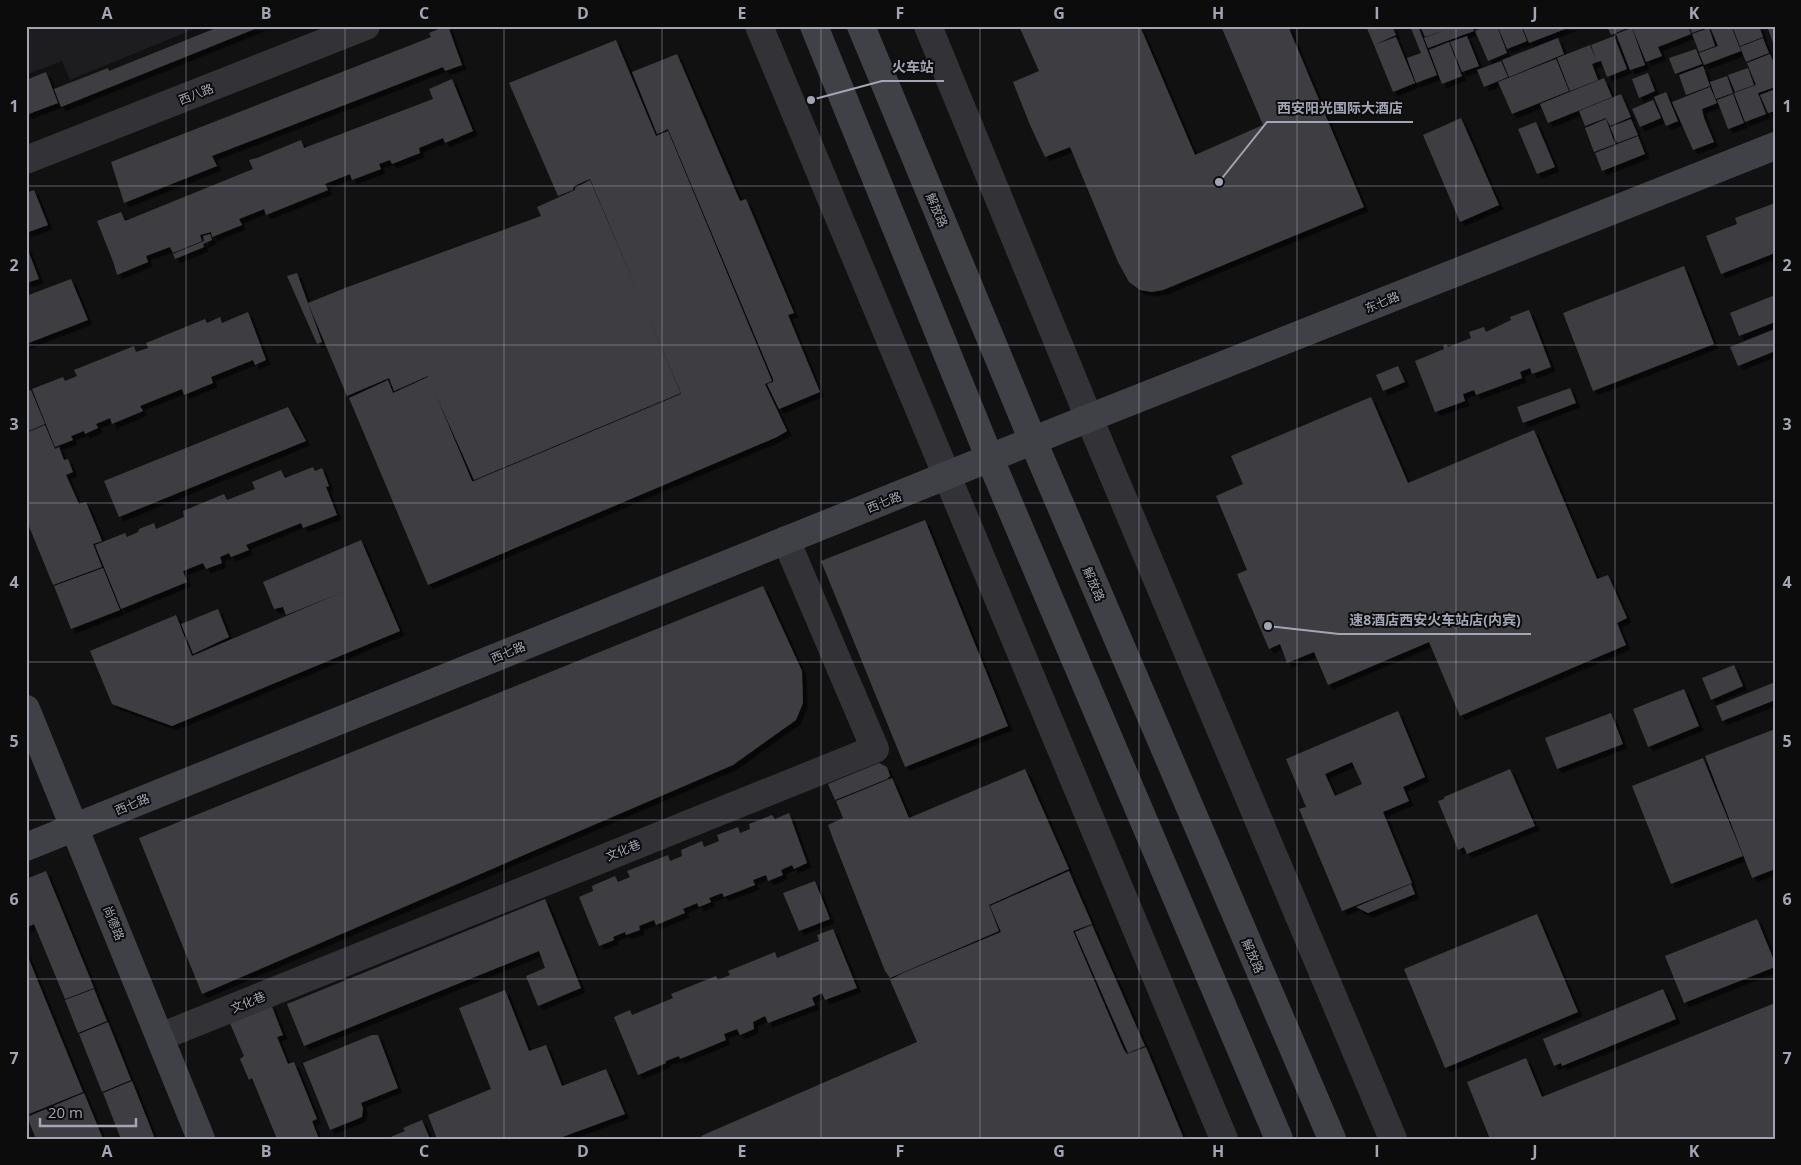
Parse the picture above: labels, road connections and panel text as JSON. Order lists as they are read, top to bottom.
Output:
{
  "streets": {
    "main road": [
      "解放路",
      "东七路",
      "西七路",
      "尚德路"
    ],
    "street": ["西八路", "文化巷"]
  },
  "crossings": [
    ["解放路", "东七路"],
    ["东七路", "西七路"],
    ["西七路", "文化巷"],
    ["西七路", "尚德路"],
    ["文化巷", "尚德路"]
  ],
  "places": ["火车站", "西安阳光国际大酒店", "速8酒店西安火车站店(内宾)"],
  "scale_bar": "20 m",
  "grid": {
    "columns": [
      "A",
      "B",
      "C",
      "D",
      "E",
      "F",
      "G",
      "H",
      "I",
      "J",
      "K"
    ],
    "rows": [
      "1",
      "2",
      "3",
      "4",
      "5",
      "6",
      "7"
    ]
  }
}
